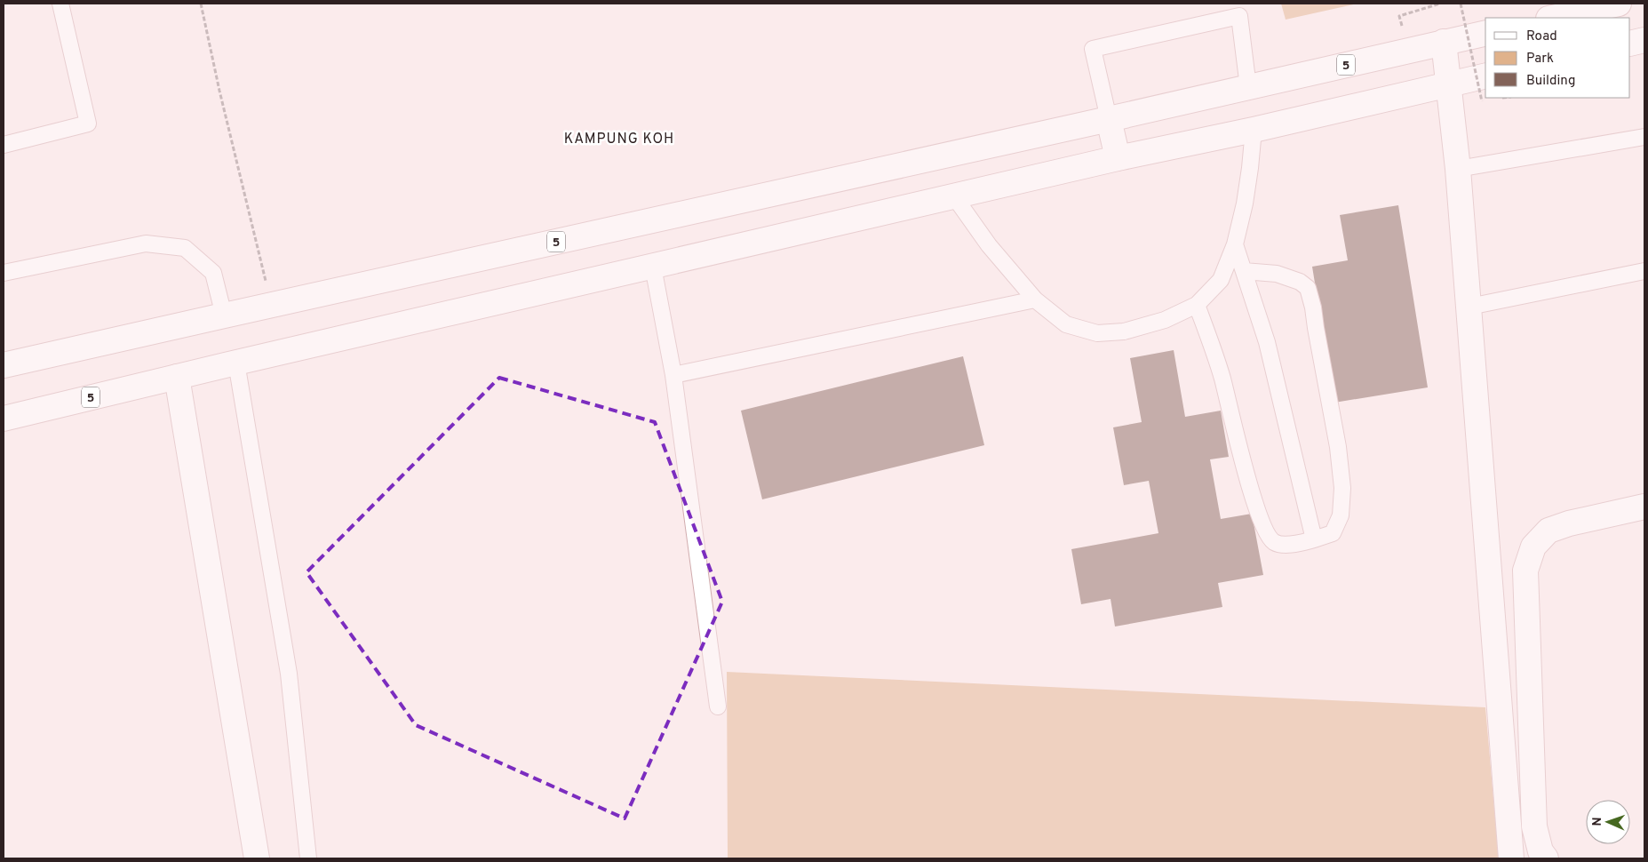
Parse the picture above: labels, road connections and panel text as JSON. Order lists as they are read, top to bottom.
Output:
{
  "streets": {
    "main road": ["5"]
  },
  "districts": ["KAMPUNG KOH"],
  "legend": ["Road", "Park", "Building"],
  "north": "left"
}
